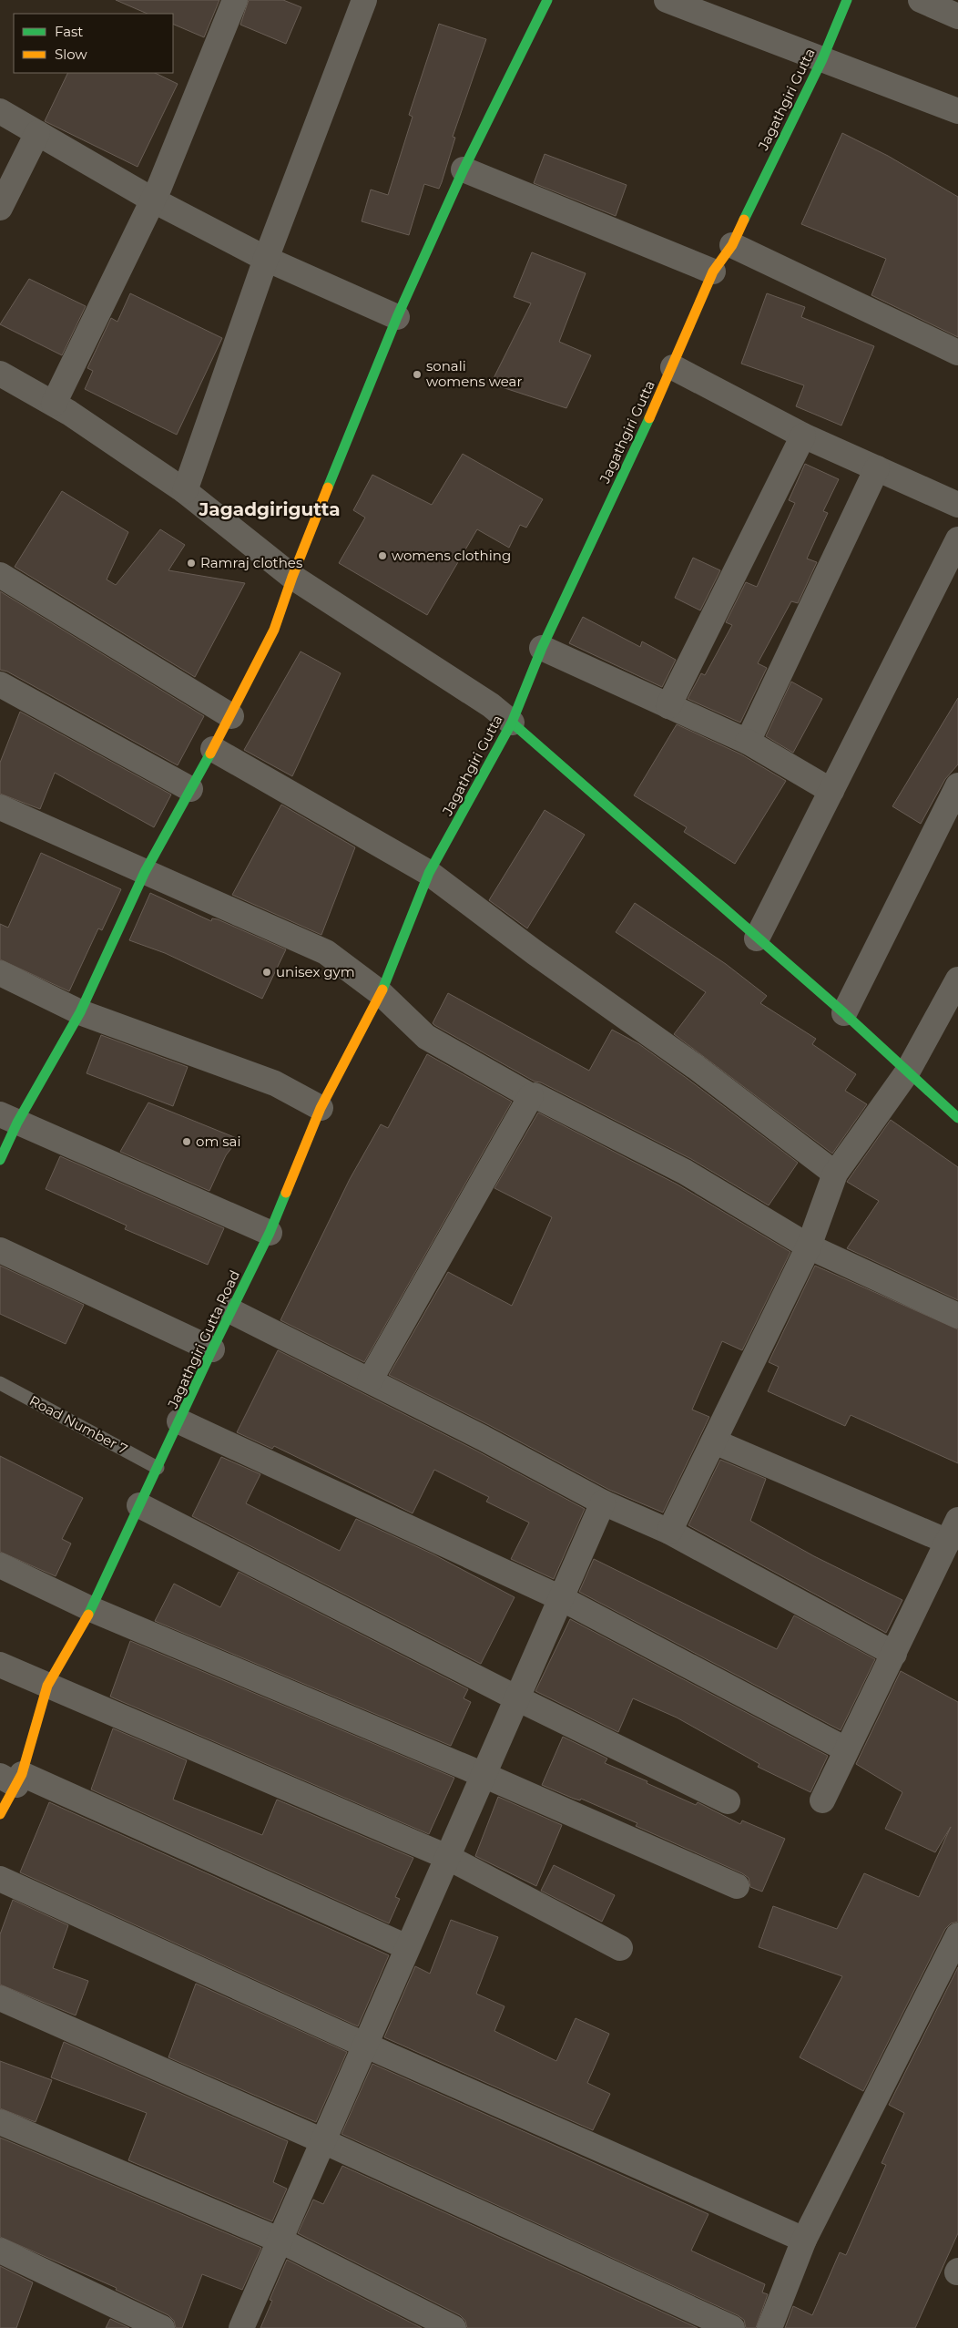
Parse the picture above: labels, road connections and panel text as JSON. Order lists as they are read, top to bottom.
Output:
{
  "streets": {
    "street": ["Jagathgiri Gutta", "Jagathgiri Gutta Road"],
    "lane": ["Road Number 7"]
  },
  "crossings": [
    ["Jagathgiri Gutta", "Jagathgiri Gutta Road"],
    ["Jagathgiri Gutta Road", "Road Number 7"]
  ],
  "districts": ["Jagadgirigutta"],
  "places": [
    "sonali womens wear",
    "womens clothing",
    "Ramraj clothes",
    "unisex gym",
    "om sai"
  ],
  "legend": ["Fast", "Slow"]
}
